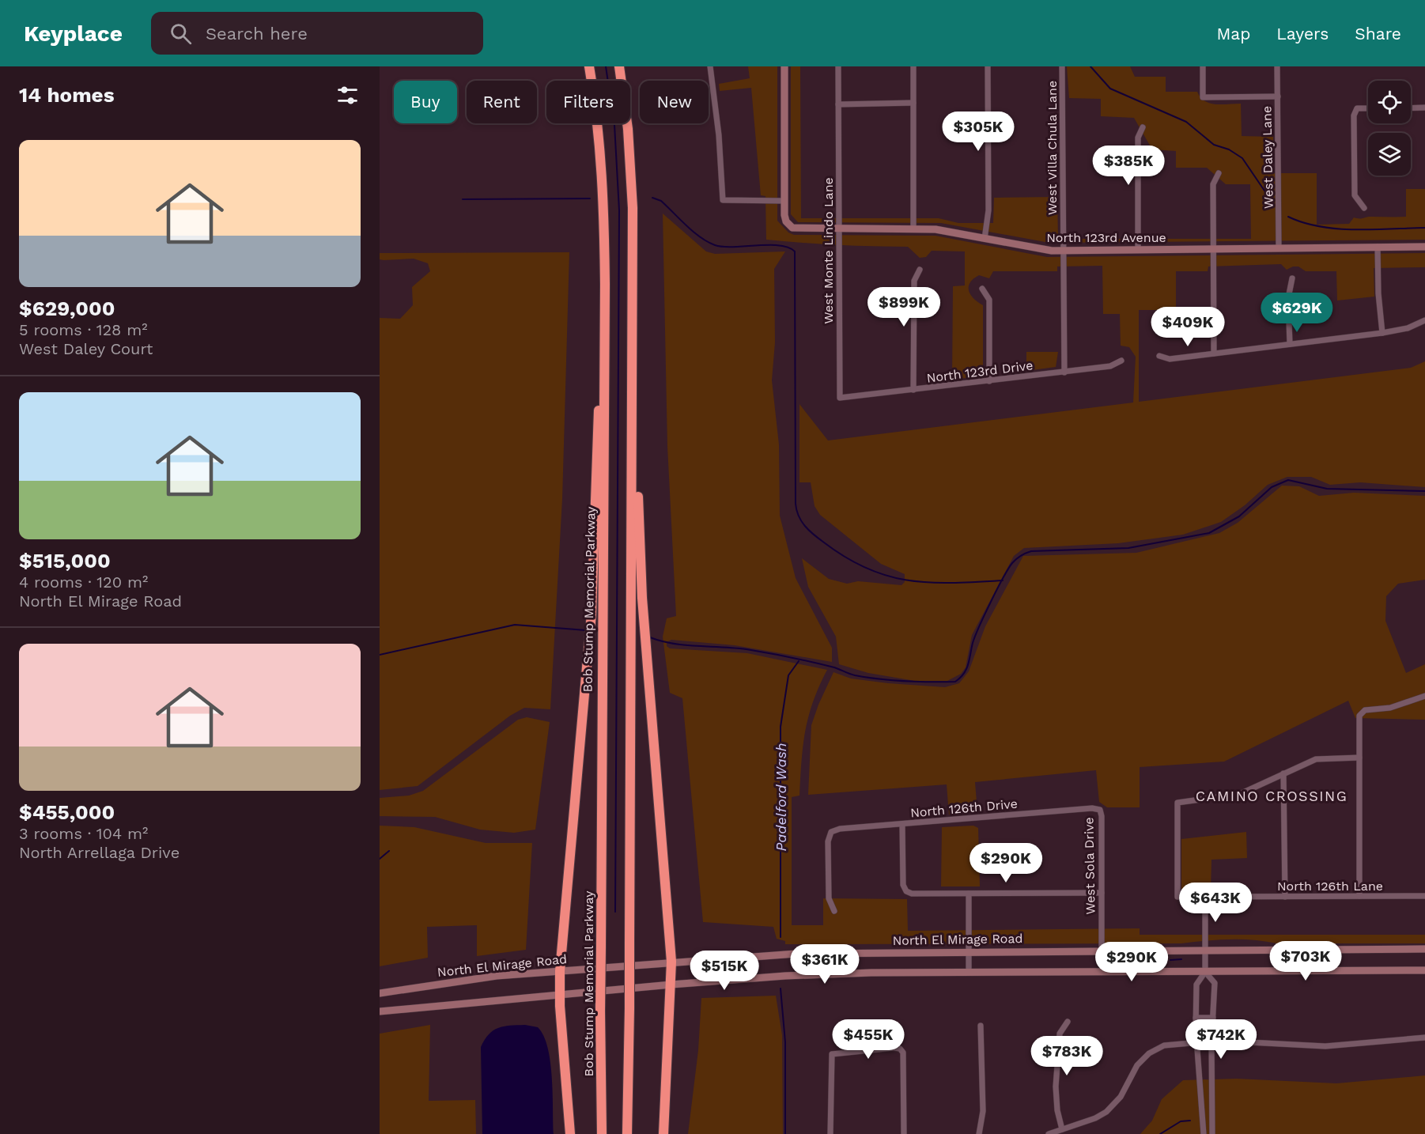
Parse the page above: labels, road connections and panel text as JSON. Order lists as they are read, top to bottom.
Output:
{
  "streets": {
    "highway": ["Bob Stump Memorial Parkway"],
    "main road": ["North 123rd Avenue", "North El Mirage Road"],
    "street": [
      "West Villa Chula Lane",
      "West Daley Lane",
      "West Monte Lindo Lane",
      "North 123rd Drive",
      "North 126th Drive",
      "West Sola Drive",
      "North 126th Lane"
    ]
  },
  "crossings": [
    ["West Villa Chula Lane", "North 123rd Avenue"],
    ["West Villa Chula Lane", "North 123rd Drive"],
    ["West Daley Lane", "North 123rd Avenue"],
    ["North 123rd Avenue", "West Monte Lindo Lane"],
    ["West Monte Lindo Lane", "North 123rd Drive"],
    ["North 126th Drive", "West Sola Drive"],
    ["West Sola Drive", "North El Mirage Road"]
  ],
  "districts": ["CAMINO CROSSING"],
  "water": ["Padelford Wash"],
  "page": {
    "header": "Keyplace",
    "search": "Search here",
    "nav": ["Map", "Layers", "Share"],
    "heading": "14 homes",
    "chip": [
      "Buy",
      "Rent",
      "Filters",
      "New"
    ],
    "price": [
      "$305K",
      "$385K",
      "$899K",
      "$629K",
      "$409K",
      "$290K",
      "$643K",
      "$703K",
      "$290K",
      "$361K",
      "$515K",
      "$455K",
      "$742K",
      "$783K"
    ],
    "list": [
      {
        "name": "$629,000",
        "note": "5 rooms · 128 m² · West Daley Court"
      },
      {
        "name": "$515,000",
        "note": "4 rooms · 120 m² · North El Mirage Road"
      },
      {
        "name": "$455,000",
        "note": "3 rooms · 104 m² · North Arrellaga Drive"
      }
    ]
  }
}
